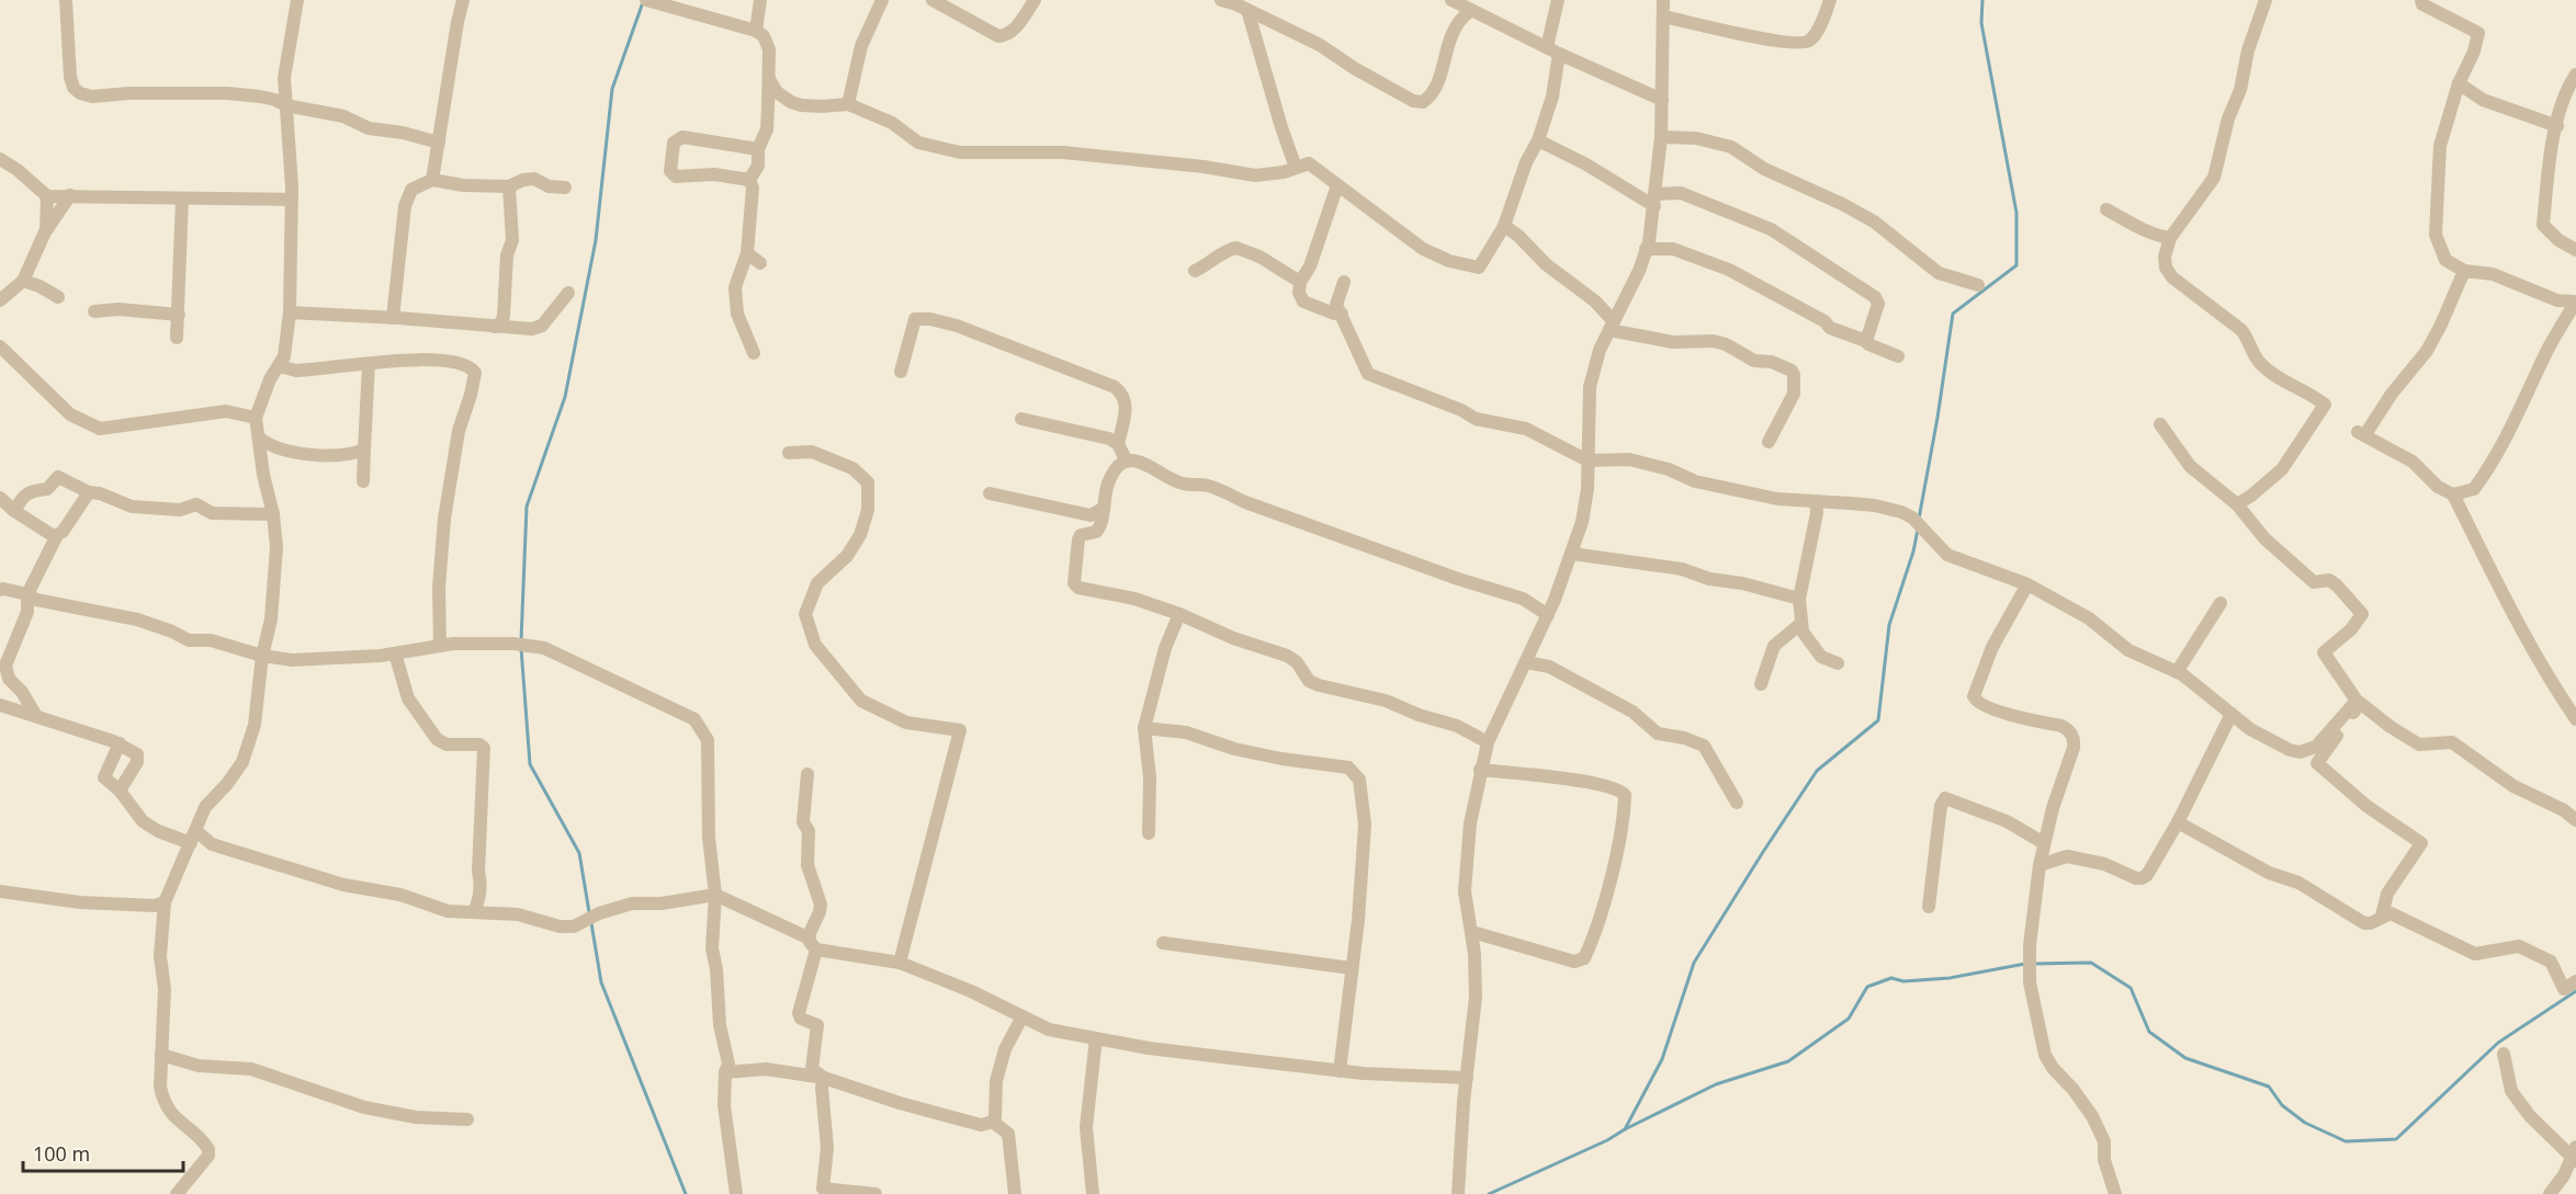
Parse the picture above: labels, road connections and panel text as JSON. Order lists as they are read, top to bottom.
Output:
{
  "scale_bar": "100 m"
}
